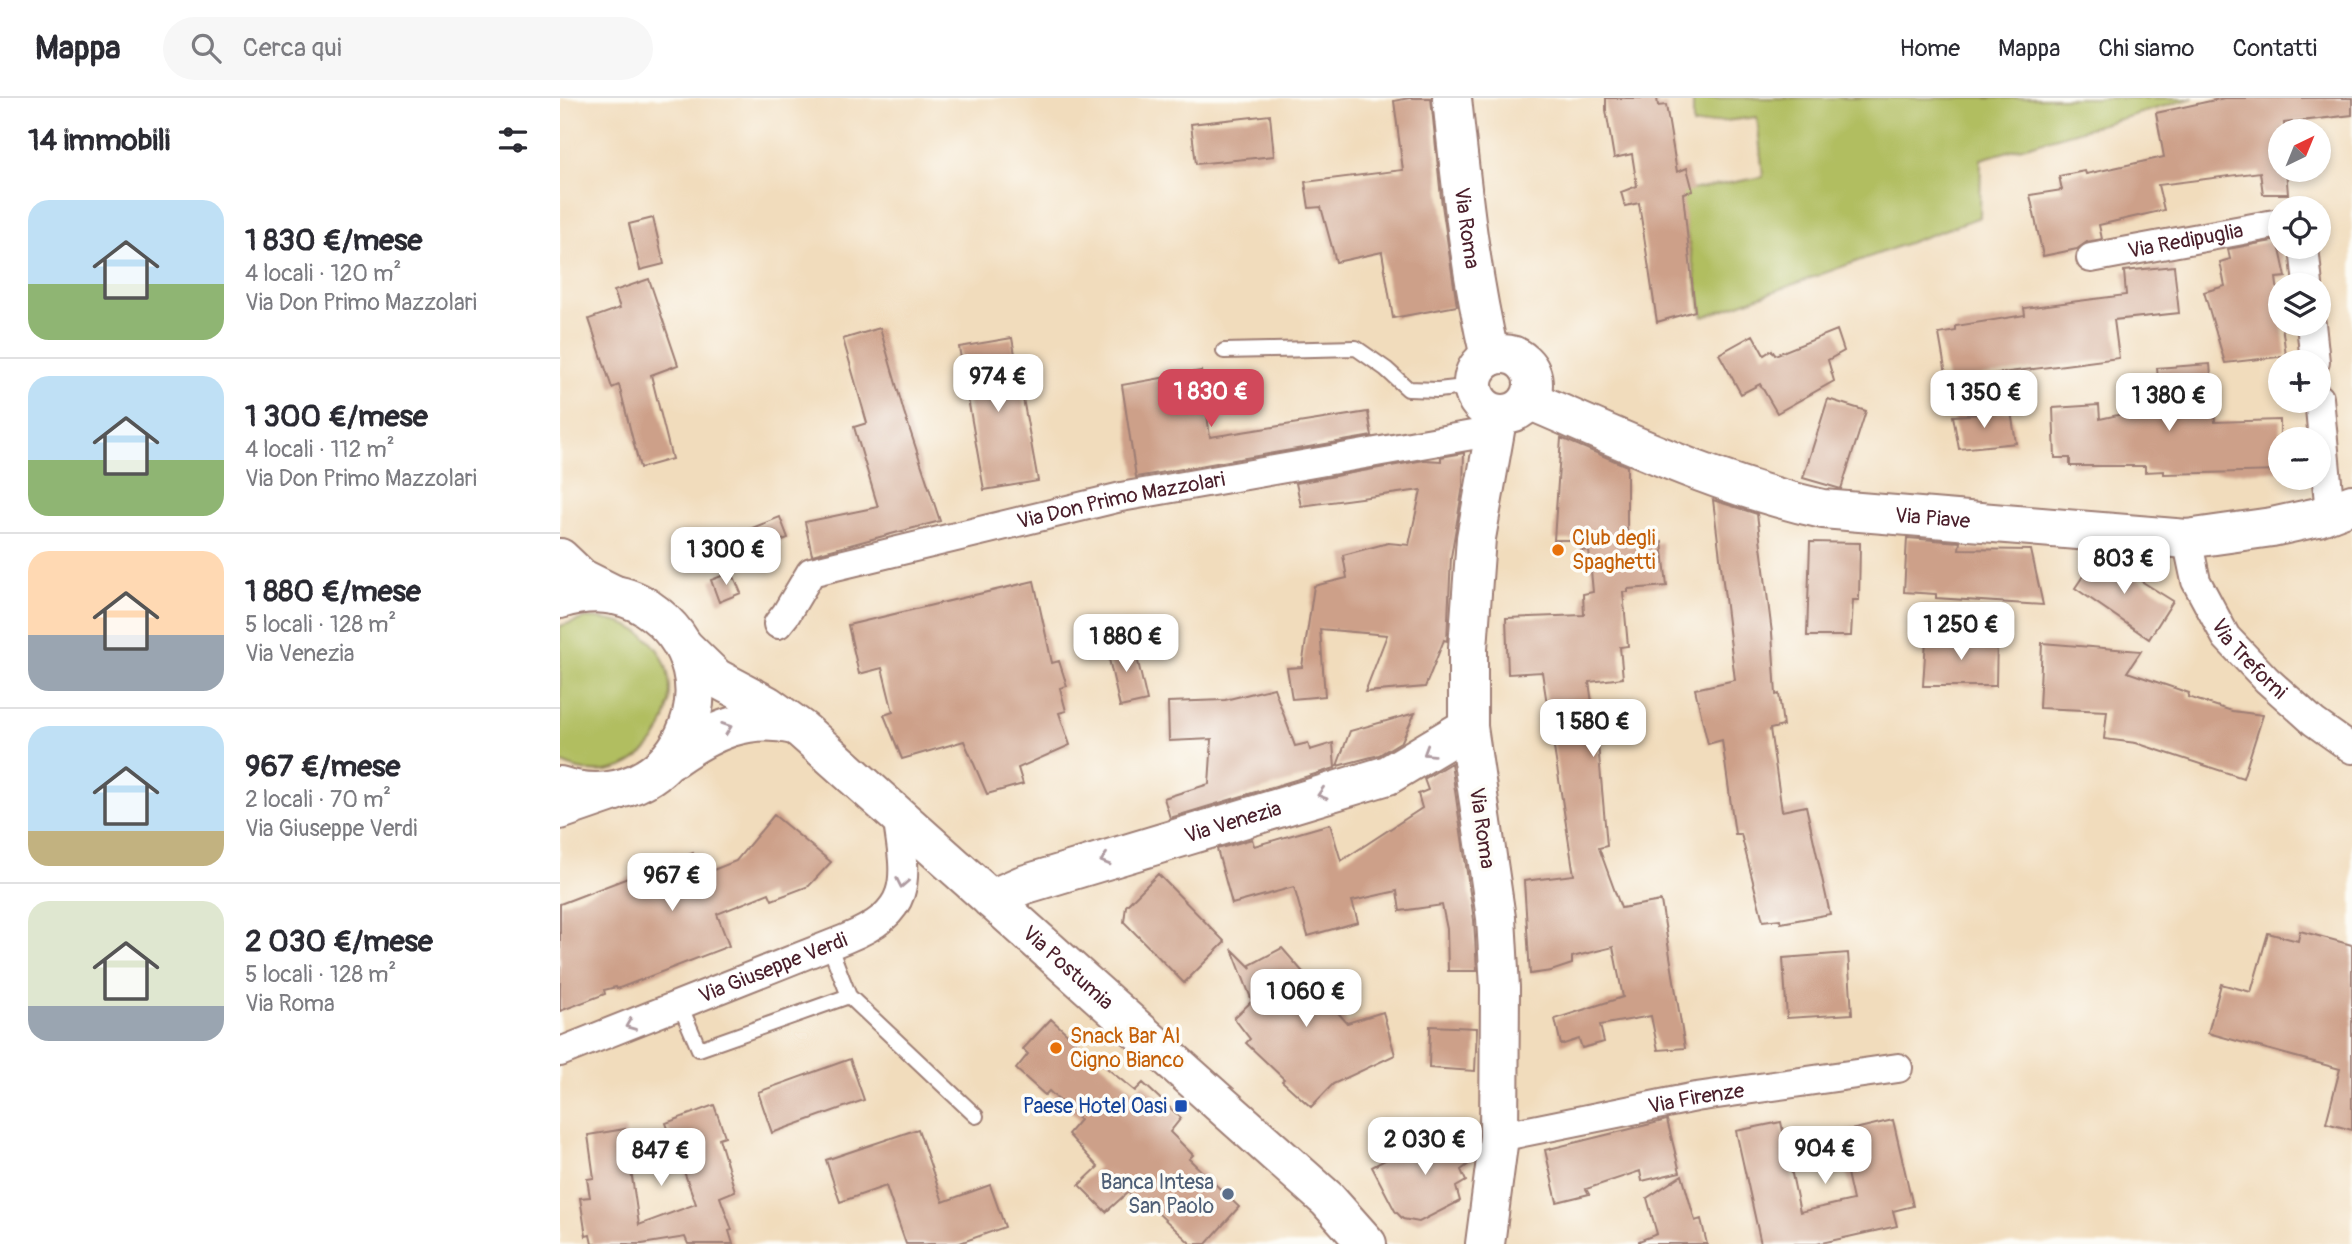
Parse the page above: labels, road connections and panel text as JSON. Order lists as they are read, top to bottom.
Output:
{
  "streets": {
    "main road": [
      "Via Roma",
      "Via Piave",
      "Via Venezia",
      "Via Postumia"
    ],
    "street": [
      "Via Redipuglia",
      "Via Don Primo Mazzolari",
      "Via Treforni",
      "Via Giuseppe Verdi",
      "Via Firenze"
    ]
  },
  "crossings": [
    ["Via Roma", "Via Don Primo Mazzolari"],
    ["Via Roma", "Via Piave"],
    ["Via Roma", "Via Venezia"],
    ["Via Roma", "Via Firenze"],
    ["Via Don Primo Mazzolari", "Via Piave"],
    ["Via Piave", "Via Treforni"],
    ["Via Venezia", "Via Postumia"],
    ["Via Postumia", "Via Giuseppe Verdi"]
  ],
  "one_way": ["Via Venezia", "Via Giuseppe Verdi"],
  "places": {
    "other": ["Club degli Spaghetti", "Snack Bar Al Cigno Bianco", "Banca Intesa San Paolo"],
    "transit": ["Paese Hotel Oasi"]
  },
  "north": "top right",
  "page": {
    "header": "Mappa",
    "search": "Cerca qui",
    "nav": [
      "Home",
      "Mappa",
      "Chi siamo",
      "Contatti"
    ],
    "heading": "14 immobili",
    "map_buttons": ["+", "−"],
    "list": [
      {
        "name": "1 830 €/mese",
        "note": "4 locali · 120 m² · Via Don Primo Mazzolari"
      },
      {
        "name": "1 300 €/mese",
        "note": "4 locali · 112 m² · Via Don Primo Mazzolari"
      },
      {
        "name": "1 880 €/mese",
        "note": "5 locali · 128 m² · Via Venezia"
      },
      {
        "name": "967 €/mese",
        "note": "2 locali · 70 m² · Via Giuseppe Verdi"
      },
      {
        "name": "2 030 €/mese",
        "note": "5 locali · 128 m² · Via Roma"
      }
    ],
    "price": [
      "974 €",
      "1 830 €",
      "1 350 €",
      "1 380 €",
      "1 300 €",
      "803 €",
      "1 250 €",
      "1 880 €",
      "1 580 €",
      "967 €",
      "1 060 €",
      "2 030 €",
      "904 €",
      "847 €"
    ]
  }
}
